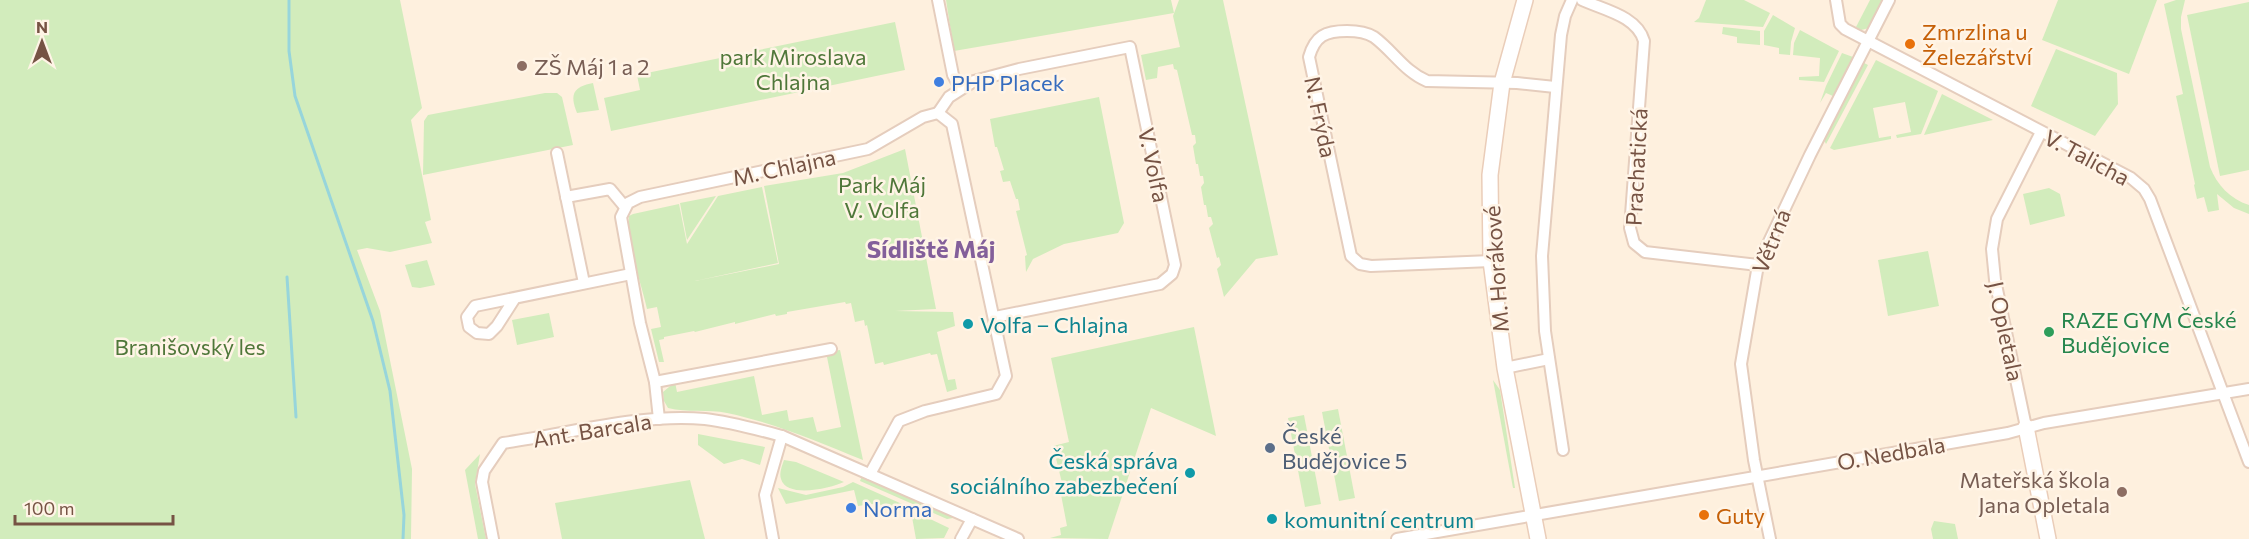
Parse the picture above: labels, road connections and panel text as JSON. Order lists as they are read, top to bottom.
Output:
{
  "streets": {
    "street": [
      "N. Frýda",
      "V. Talicha",
      "V. Volfa",
      "M. Chlajna",
      "Prachatická",
      "Větrná",
      "M. Horákové",
      "J. Opletala",
      "Ant. Barcala",
      "O. Nedbala"
    ]
  },
  "crossings": [
    ["N. Frýda", "M. Horákové"],
    ["V. Talicha", "Větrná"],
    ["V. Talicha", "J. Opletala"],
    ["V. Talicha", "O. Nedbala"],
    ["V. Volfa", "M. Chlajna"],
    ["Prachatická", "Větrná"],
    ["Větrná", "O. Nedbala"],
    ["M. Horákové", "O. Nedbala"],
    ["J. Opletala", "O. Nedbala"]
  ],
  "districts": ["Sídliště Máj"],
  "parks": ["park Miroslava Chlajna", "Park Máj V. Volfa", "Branišovský les"],
  "places": [
    "Zmrzlina u Železářství",
    "ZŠ Máj 1 a 2",
    "PHP Placek",
    "Volfa – Chlajna",
    "RAZE GYM České Budějovice",
    "České Budějovice 5",
    "Česká správa sociálního zabezbečení",
    "Mateřská škola Jana Opletala",
    "Norma",
    "Guty",
    "komunitní centrum"
  ],
  "scale_bar": "100 m",
  "north": "top"
}
